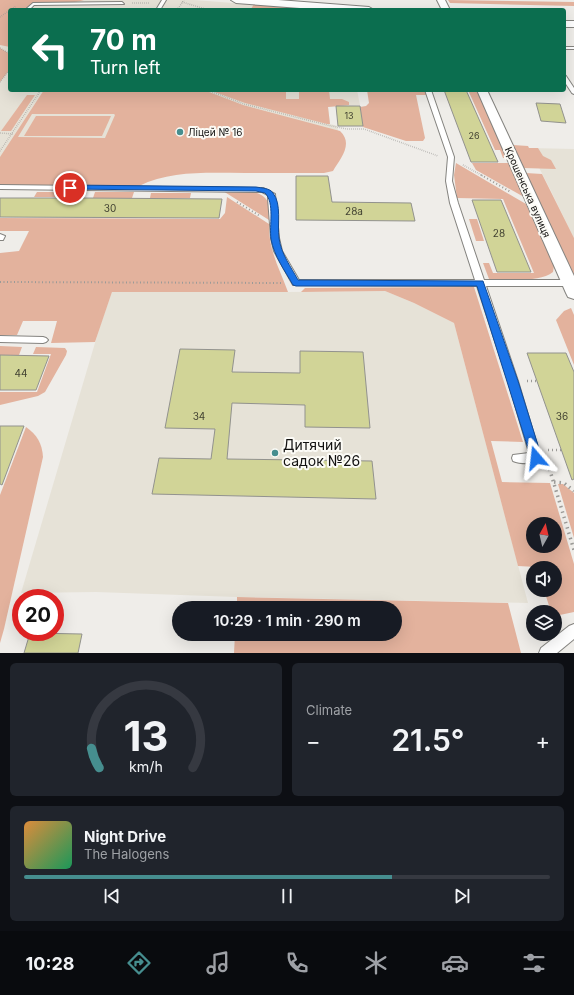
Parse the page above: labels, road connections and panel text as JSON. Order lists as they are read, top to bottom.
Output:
{
  "streets": {
    "street": ["Крошенська вулиця"]
  },
  "places": ["Ліцей № 16", "Дитячий садок №26"],
  "house_numbers": [
    "13",
    "26",
    "30",
    "28а",
    "28",
    "44",
    "34",
    "36"
  ],
  "north": "top",
  "page": {
    "turn": ["70 m", "Turn left"],
    "limit": "20",
    "trip": "10:29 · 1 min · 290 m",
    "tile": "Climate",
    "heat": ["−", "21.5°", "+"],
    "song": ["Night Drive", "The Halogens"],
    "tabs": "10:28",
    "gauge": ["13", "km/h"]
  }
}
